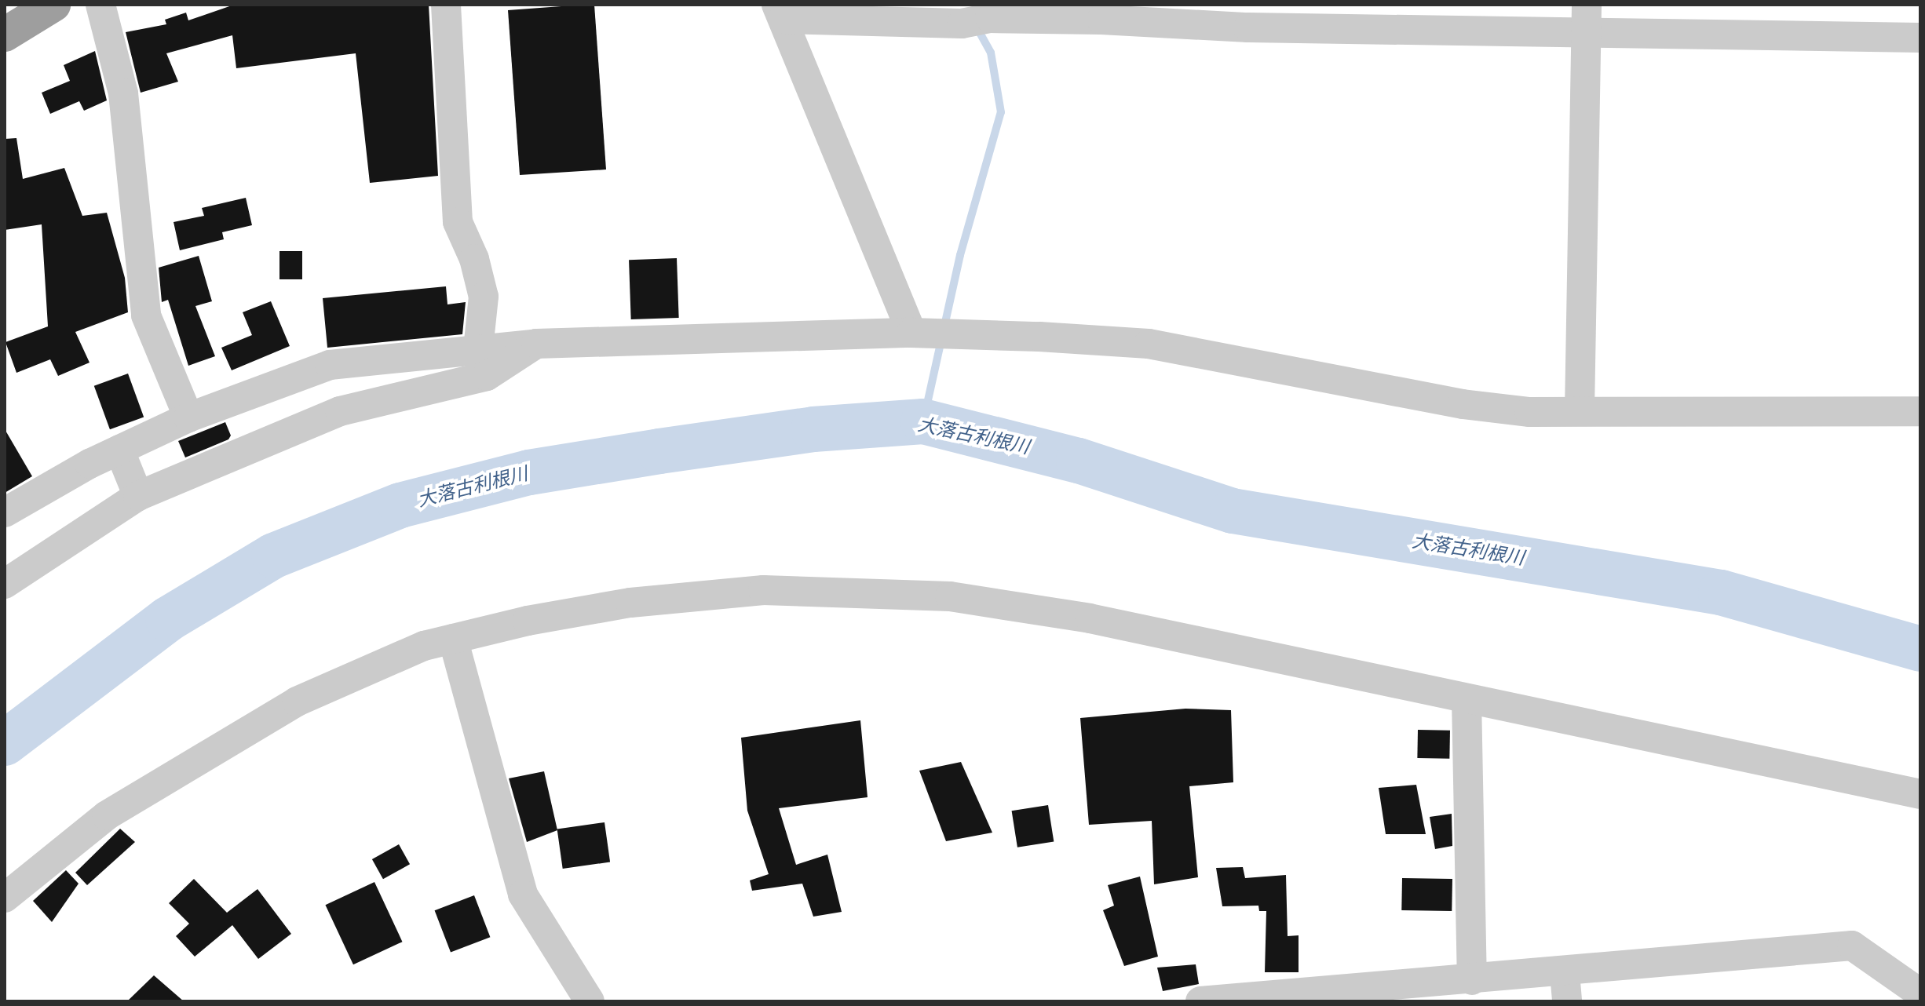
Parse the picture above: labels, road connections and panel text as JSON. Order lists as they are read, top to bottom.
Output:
{
  "water": ["大落古利根川"]
}
